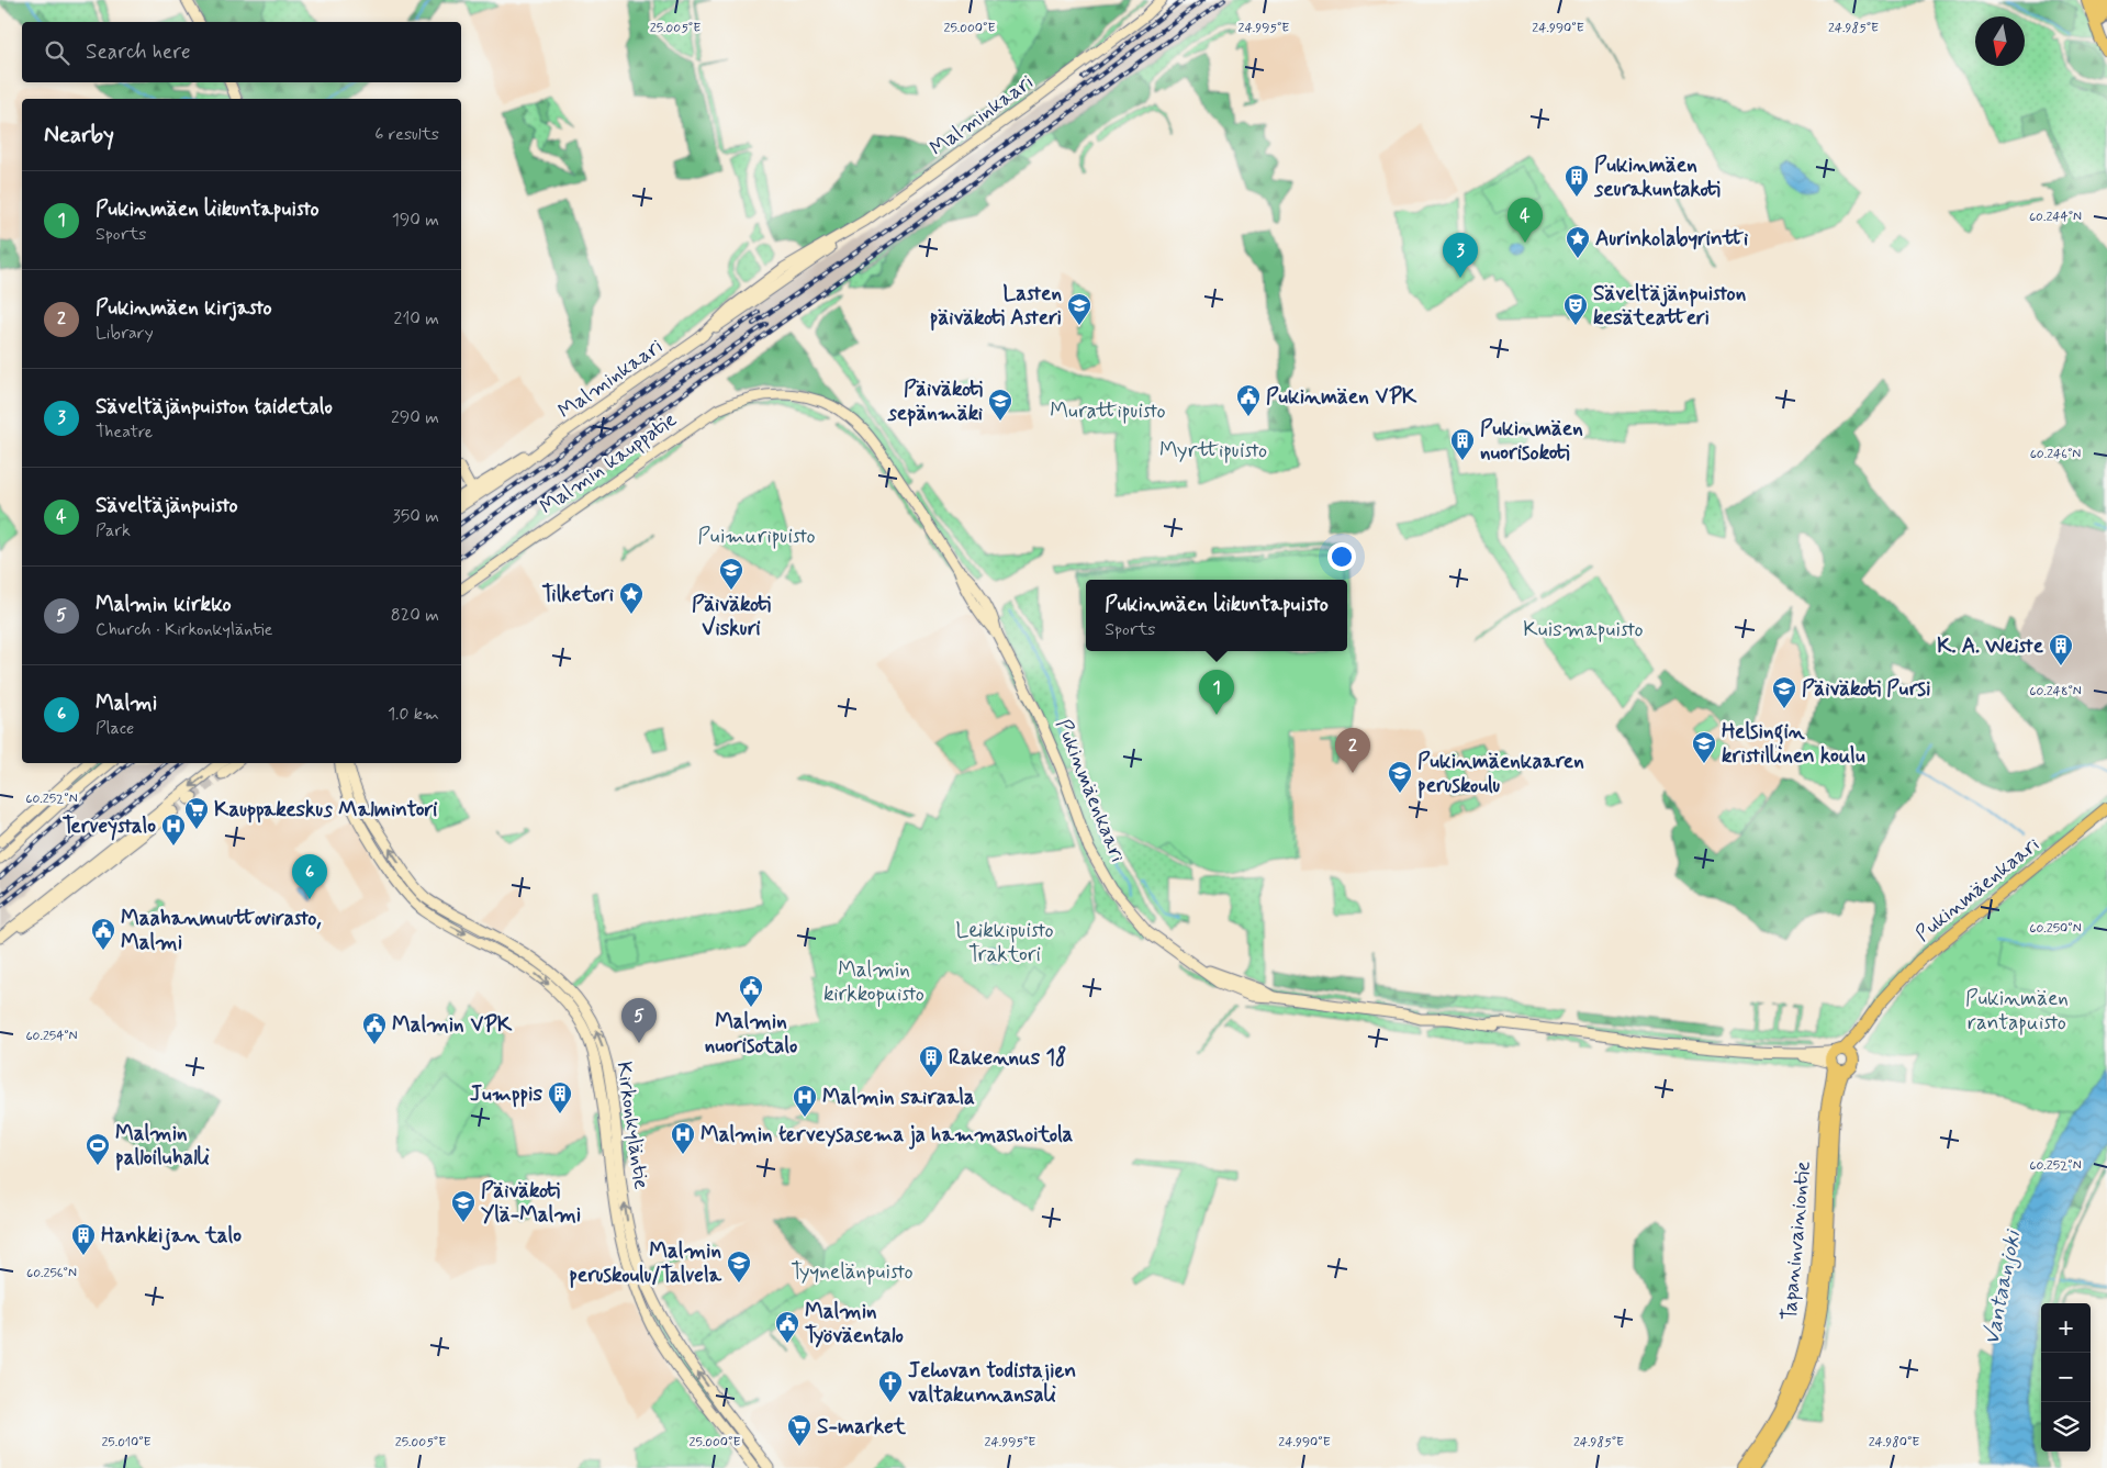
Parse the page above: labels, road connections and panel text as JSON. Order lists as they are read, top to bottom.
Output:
{
  "streets": {
    "main road": [
      "Malminkaari",
      "Malmin kauppatie",
      "Pukinmäenkaari",
      "Kirkonkyläntie",
      "Tapaninvainiontie"
    ]
  },
  "crossings": [
    ["Malmin kauppatie", "Pukinmäenkaari"],
    ["Pukinmäenkaari", "Tapaninvainiontie"]
  ],
  "water": ["Vantaanjoki"],
  "parks": [
    "Murattipuisto",
    "Myrttipuisto",
    "Puimuripuisto",
    "Kuismapuisto",
    "Leikkipuisto Traktori",
    "Malmin kirkkopuisto",
    "Pukinmäen rantapuisto",
    "Tyynelänpuisto"
  ],
  "places": {
    "building": [
      "Pukinmäen seurakuntakoti",
      "Pukinmäen nuorisokoti",
      "K. A. Weiste",
      "Rakennus 18",
      "Jumppis",
      "Hankkijan talo"
    ],
    "place": ["Aurinkolabyrintti", "Tilketori"],
    "school or university": [
      "Lasten päiväkoti Asteri",
      "Päiväkoti sepänmäki",
      "Päiväkoti Viskuri",
      "Päiväkoti Pursi",
      "Helsingin kristillinen koulu",
      "Pukinmäenkaaren peruskoulu",
      "Päiväkoti Ylä-Malmi",
      "Malmin peruskoulu/Talvela"
    ],
    "theatre": ["Säveltäjänpuiston kesäteatteri"],
    "public building": [
      "Pukinmäen VPK",
      "Maahanmuuttovirasto, Malmi",
      "Malmin nuorisotalo",
      "Malmin VPK",
      "Malmin Työväentalo"
    ],
    "supermarket": ["Kauppakeskus Malmintori", "S-market"],
    "hospital": ["Terveystalo", "Malmin sairaala", "Malmin terveysasema ja hammashoitola"],
    "sports": ["Malmin palloiluhalli"],
    "church": ["Jehovan todistajien valtakunnansali"]
  },
  "north": "bottom",
  "page": {
    "search": "Search here",
    "heading": ["Nearby", "6 results"],
    "list": [
      {
        "mark": "1",
        "name": "Pukinmäen liikuntapuisto",
        "note": "Sports",
        "value": "190 m"
      },
      {
        "mark": "2",
        "name": "Pukinmäen kirjasto",
        "note": "Library",
        "value": "210 m"
      },
      {
        "mark": "3",
        "name": "Säveltäjänpuiston taidetalo",
        "note": "Theatre",
        "value": "290 m"
      },
      {
        "mark": "4",
        "name": "Säveltäjänpuisto",
        "note": "Park",
        "value": "350 m"
      },
      {
        "mark": "5",
        "name": "Malmin kirkko",
        "note": "Church · Kirkonkyläntie",
        "value": "820 m"
      },
      {
        "mark": "6",
        "name": "Malmi",
        "note": "Place",
        "value": "1.0 km"
      }
    ],
    "pins": [
      "4",
      "3",
      "1",
      "2",
      "6",
      "5"
    ],
    "popup": ["Pukinmäen liikuntapuisto", "Sports"],
    "map_buttons": ["+", "−"]
  },
  "coordinates": [
    "25.005°E",
    "25.000°E",
    "24.995°E",
    "24.990°E",
    "24.985°E",
    "60.244°N",
    "60.246°N",
    "60.248°N",
    "60.252°N",
    "60.250°N",
    "60.254°N",
    "60.256°N",
    "25.010°E",
    "24.980°E"
  ]
}
